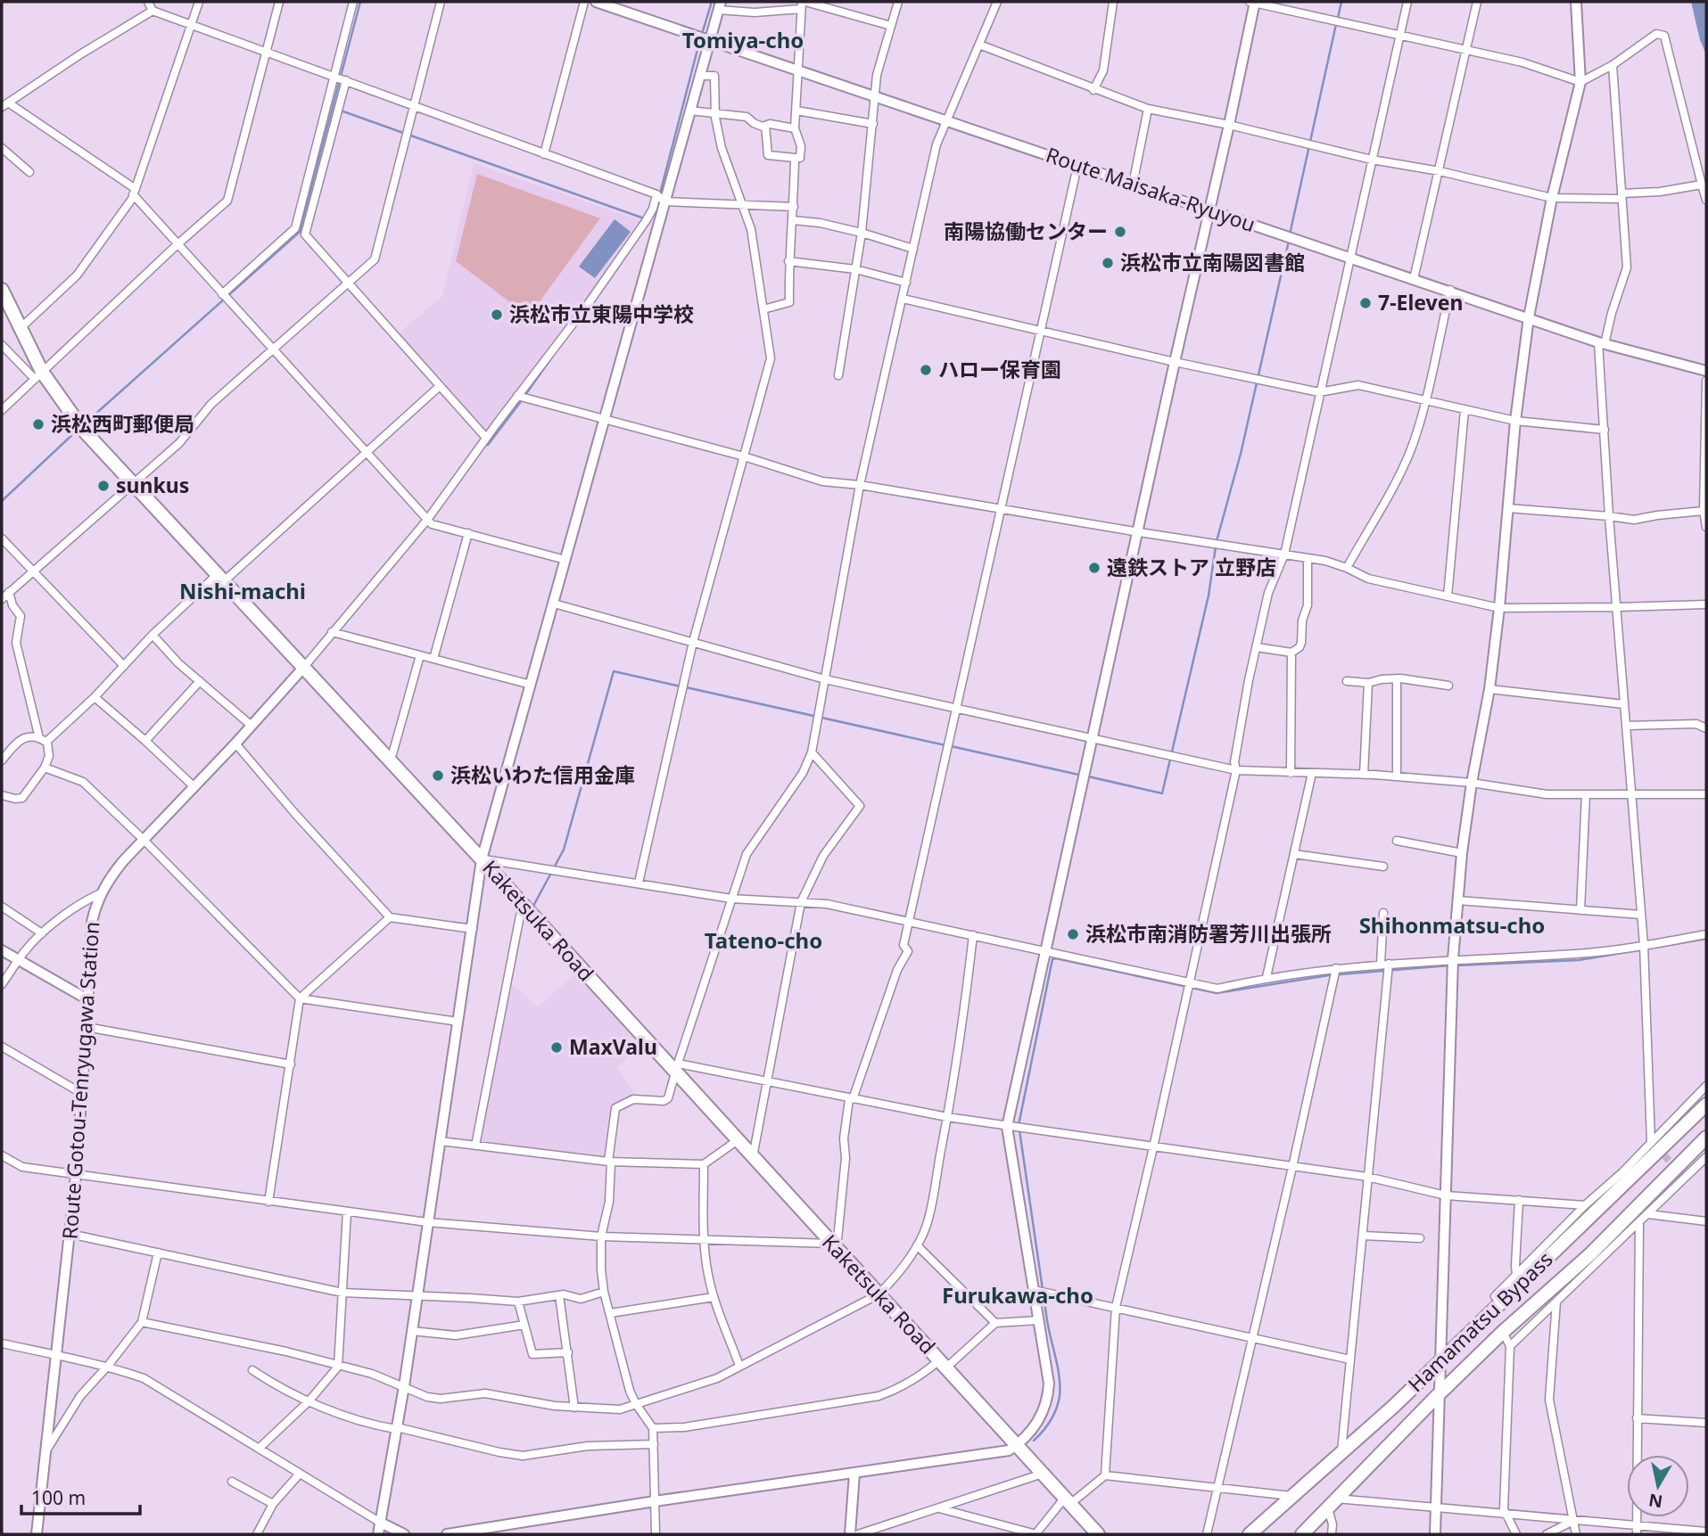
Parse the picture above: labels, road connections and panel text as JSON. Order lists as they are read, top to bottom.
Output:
{
  "streets": {
    "highway": ["Kaketsuka Road", "Hamamatsu Bypass"],
    "street": ["Route Maisaka-Ryuyou", "Route Gotou-Tenryugawa Station"]
  },
  "crossings": [
    ["Kaketsuka Road", "Route Gotou-Tenryugawa Station"]
  ],
  "districts": [
    "Tomiya-cho",
    "Nishi-machi",
    "Shihonmatsu-cho",
    "Tateno-cho",
    "Furukawa-cho"
  ],
  "places": [
    "南陽協働センター",
    "浜松市立南陽図書館",
    "7-Eleven",
    "浜松市立東陽中学校",
    "ハロー保育園",
    "浜松西町郵便局",
    "sunkus",
    "遠鉄ストア 立野店",
    "浜松いわた信用金庫",
    "浜松市南消防署芳川出張所",
    "MaxValu"
  ],
  "scale_bar": "100 m",
  "north": "bottom"
}
